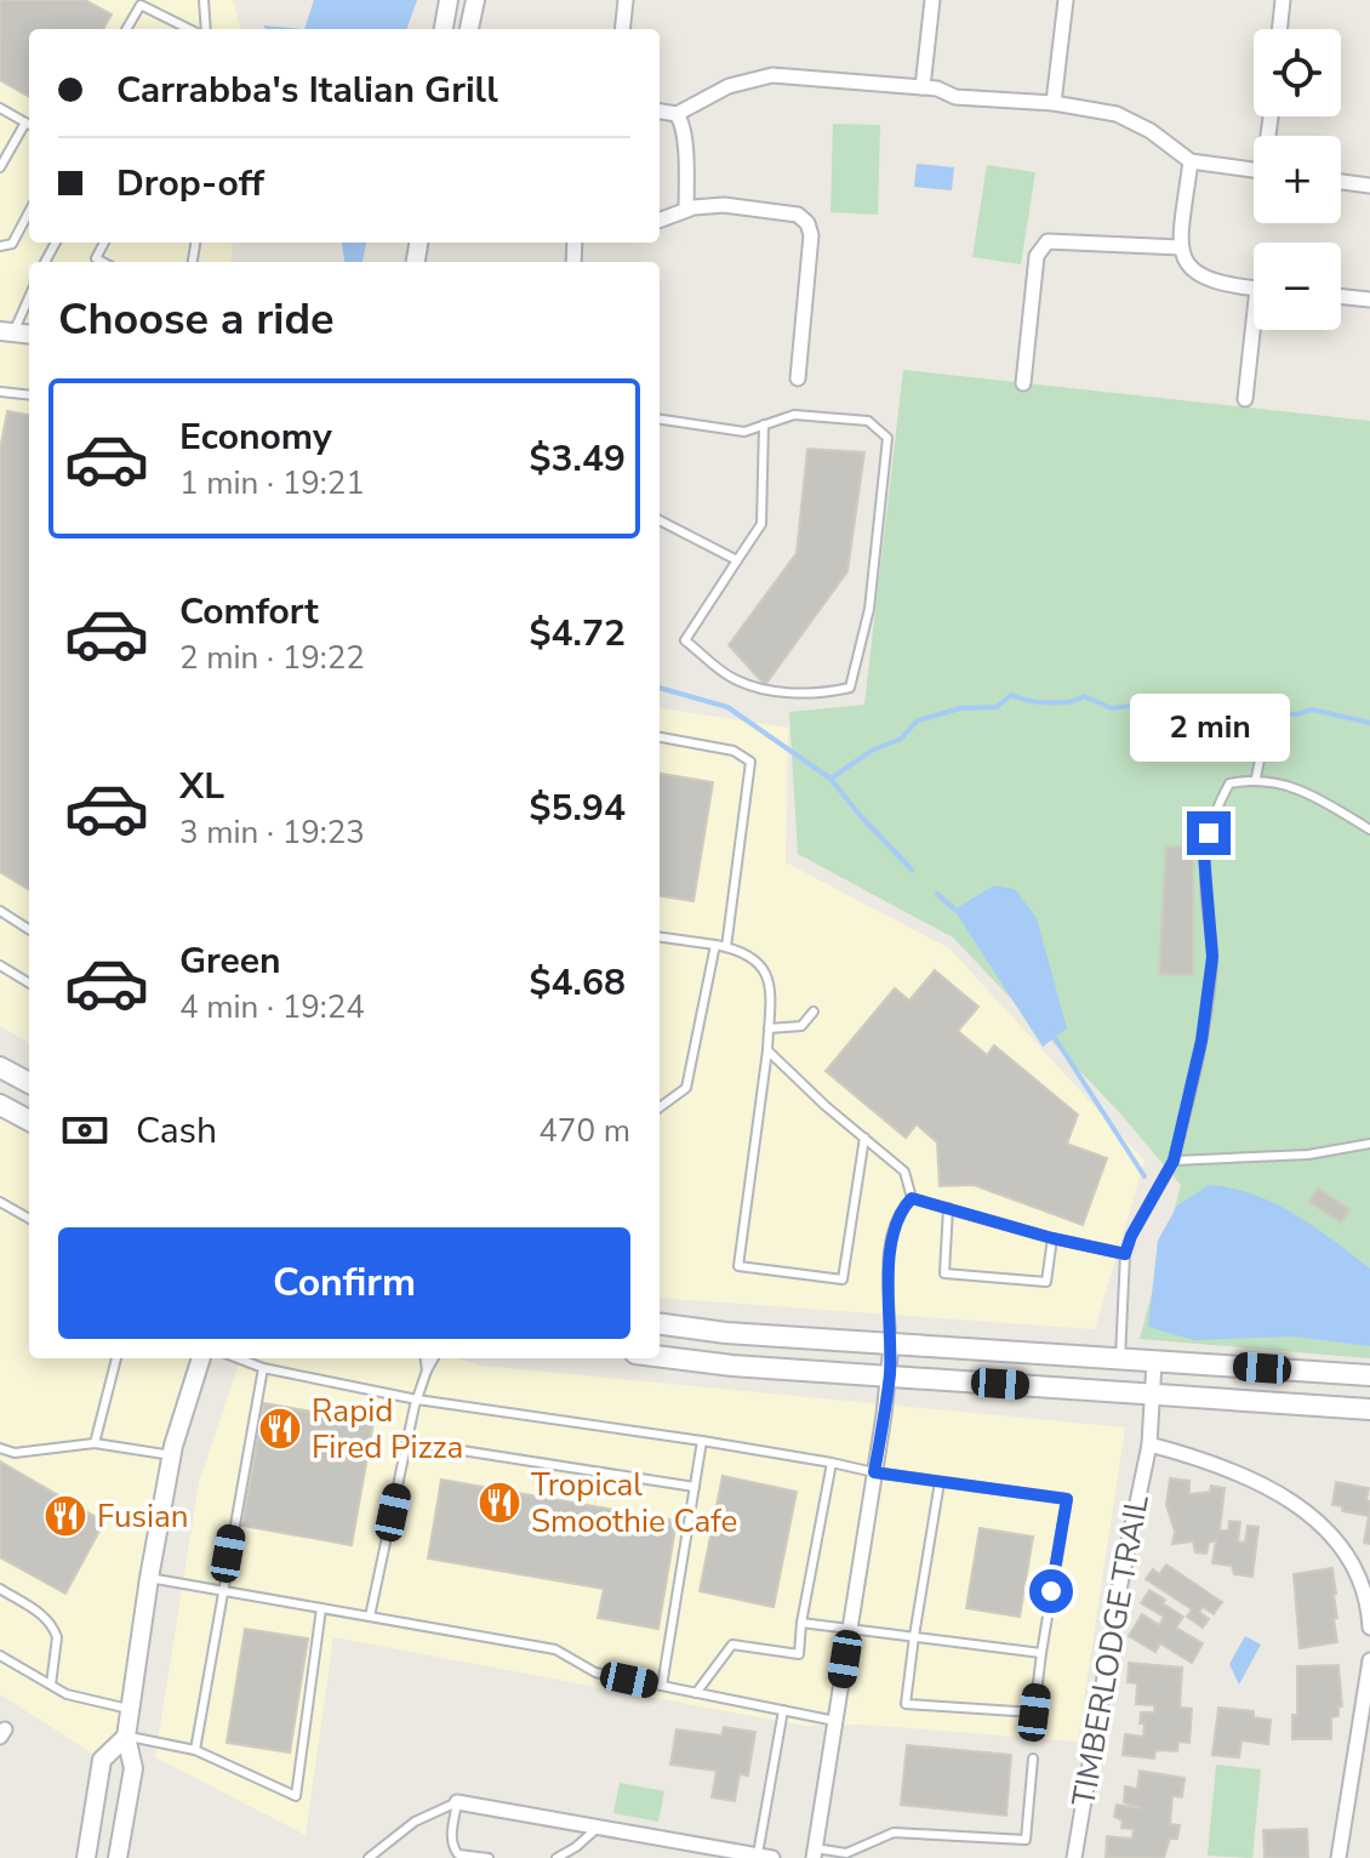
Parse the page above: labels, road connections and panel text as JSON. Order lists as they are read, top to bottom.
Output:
{
  "streets": {
    "street": ["TIMBERLODGE TRAIL"]
  },
  "places": {
    "restaurant": ["Rapid Fired Pizza", "Tropical Smoothie Cafe", "Fusian"]
  },
  "page": {
    "map_buttons": ["+", "−"],
    "banner": ["Carrabba's Italian Grill", "Drop-off"],
    "heading": "Choose a ride",
    "list": [
      {
        "name": "Economy",
        "note": "1 min · 19:21",
        "value": "$3.49"
      },
      {
        "name": "Comfort",
        "note": "2 min · 19:22",
        "value": "$4.72"
      },
      {
        "name": "XL",
        "note": "3 min · 19:23",
        "value": "$5.94"
      },
      {
        "name": "Green",
        "note": "4 min · 19:24",
        "value": "$4.68"
      }
    ],
    "bubble": "2 min",
    "pay": ["Cash", "470 m"],
    "buttons": "Confirm"
  }
}
